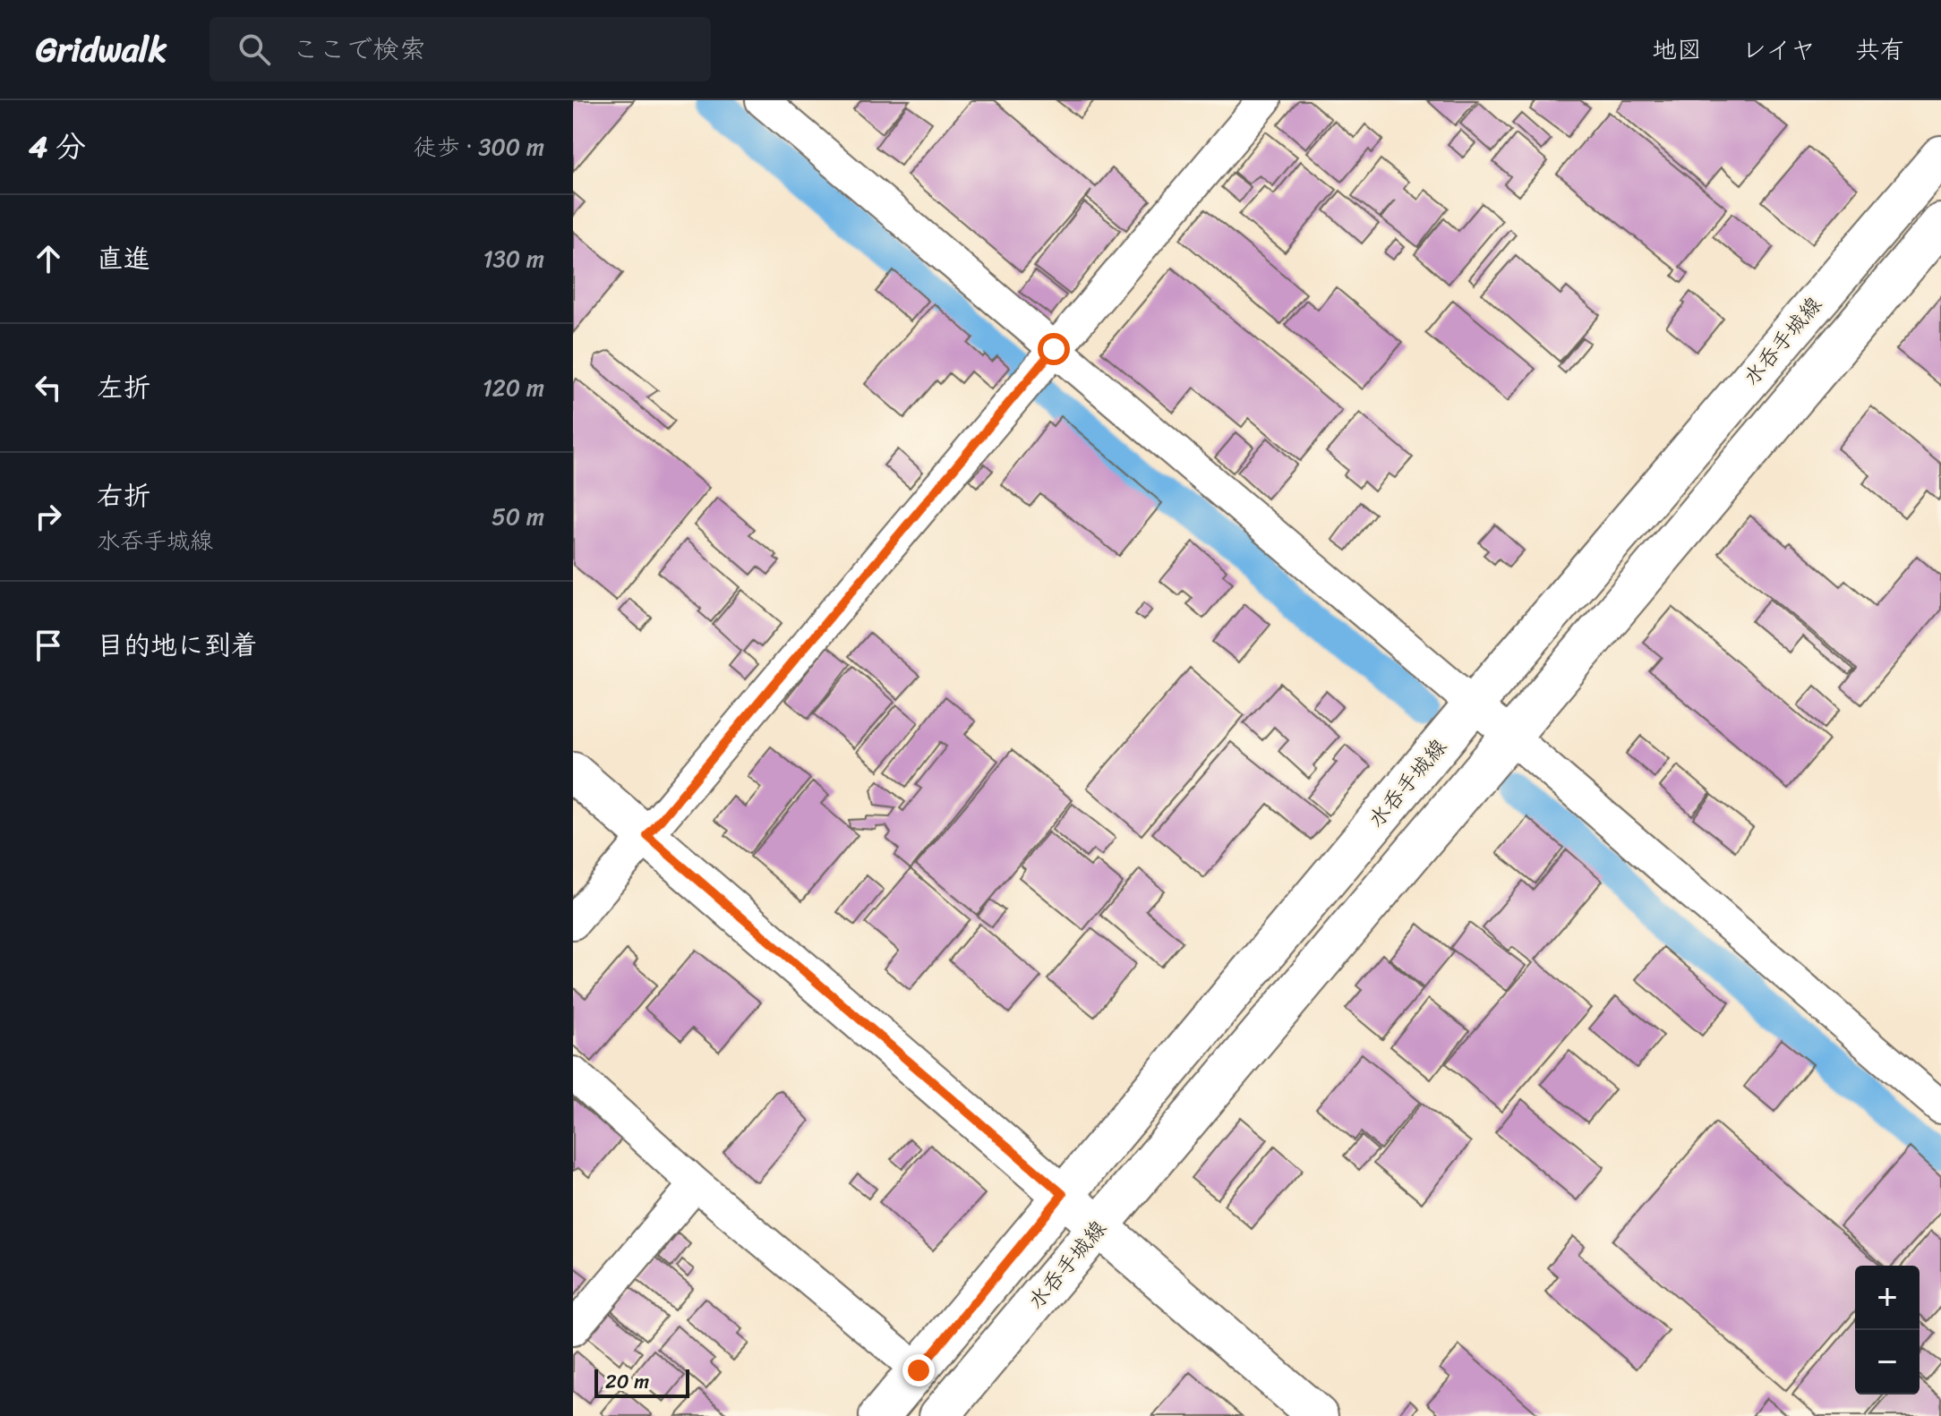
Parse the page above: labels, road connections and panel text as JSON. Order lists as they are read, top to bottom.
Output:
{
  "streets": {
    "main road": ["水呑手城線"]
  },
  "scale_bar": "20 m",
  "page": {
    "header": "Gridwalk",
    "search": "ここで検索",
    "nav": ["地図", "レイヤ", "共有"],
    "heading": ["4 分", "徒歩 · 300 m"],
    "list": [
      ["直進", "130 m"],
      ["左折", "120 m"],
      ["右折", "水呑手城線", "50 m"],
      "目的地に到着"
    ],
    "map_buttons": ["+", "−"],
    "scale": "20 m"
  }
}
